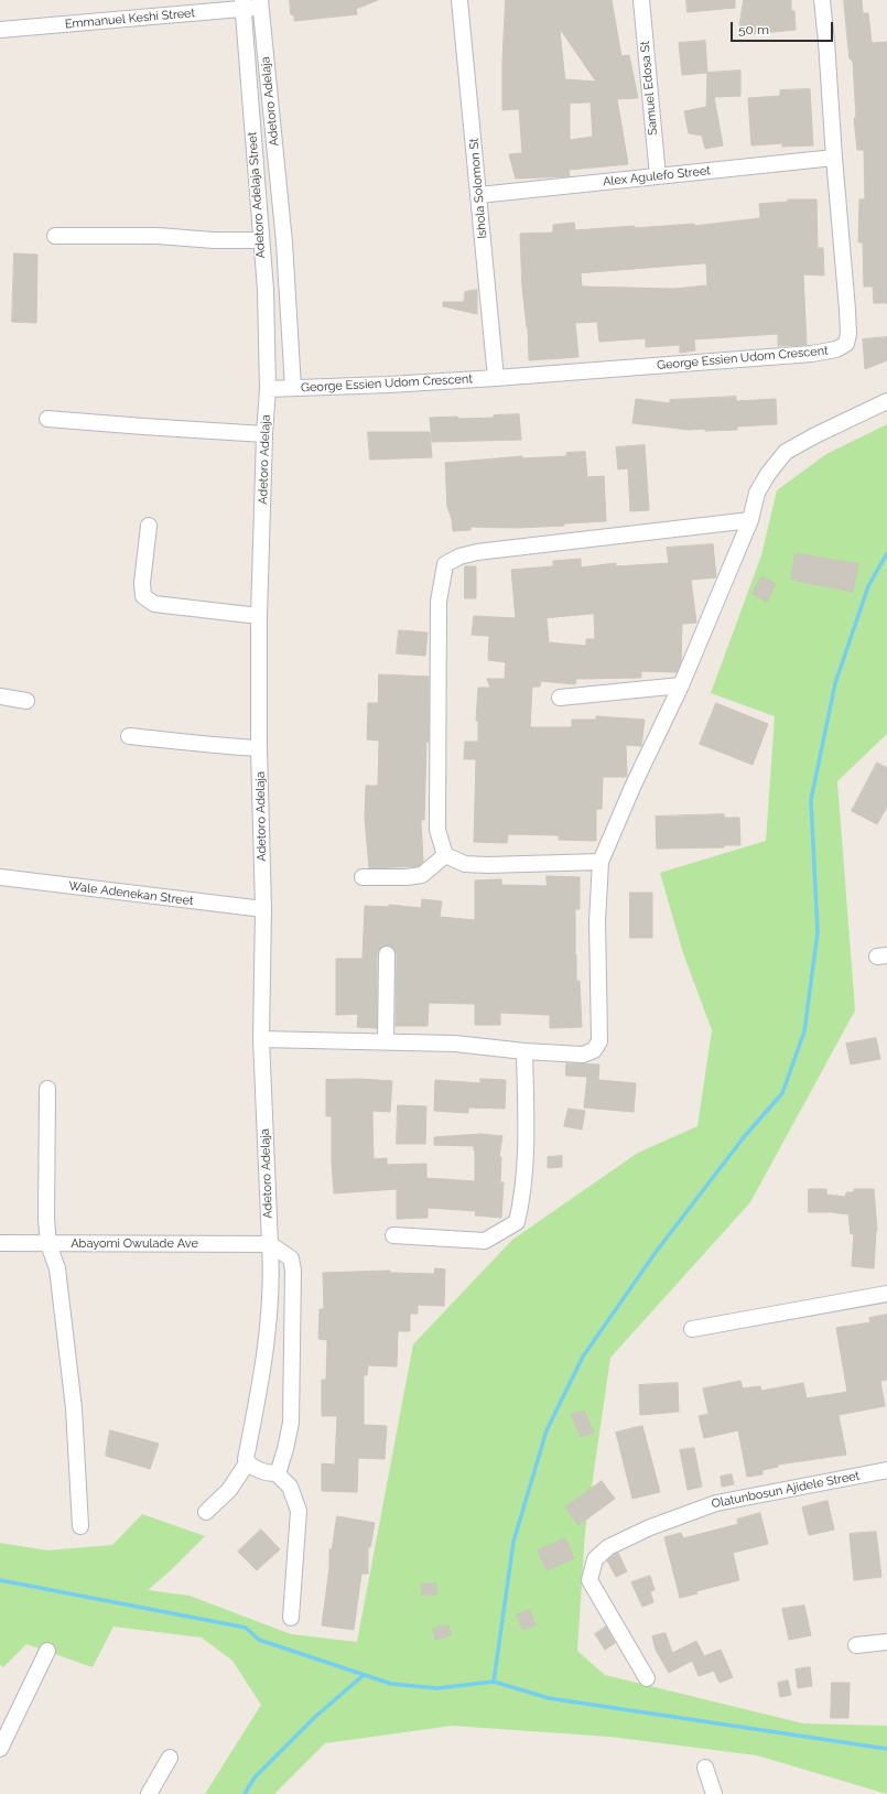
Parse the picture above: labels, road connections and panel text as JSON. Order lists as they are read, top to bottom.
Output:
{
  "streets": {
    "street": [
      "Emmanuel Keshi Street",
      "Samuel Edosa St",
      "Adetoro Adelaja",
      "Alex Agulefo Street",
      "Ishola Solomon St",
      "Adetoro Adelaja Street",
      "George Essien Udom Crescent",
      "Wale Adenekan Street",
      "Abayomi Owulade Ave",
      "Olatunbosun Ajidele Street"
    ]
  },
  "crossings": [
    ["Emmanuel Keshi Street", "Adetoro Adelaja"],
    ["Emmanuel Keshi Street", "Adetoro Adelaja Street"],
    ["Samuel Edosa St", "Alex Agulefo Street"],
    ["Adetoro Adelaja", "Adetoro Adelaja Street"],
    ["Adetoro Adelaja", "George Essien Udom Crescent"],
    ["Adetoro Adelaja", "Wale Adenekan Street"],
    ["Adetoro Adelaja", "Abayomi Owulade Ave"],
    ["Alex Agulefo Street", "Ishola Solomon St"],
    ["Alex Agulefo Street", "George Essien Udom Crescent"],
    ["Ishola Solomon St", "George Essien Udom Crescent"],
    ["Adetoro Adelaja Street", "George Essien Udom Crescent"]
  ],
  "scale_bar": "50 m"
}
